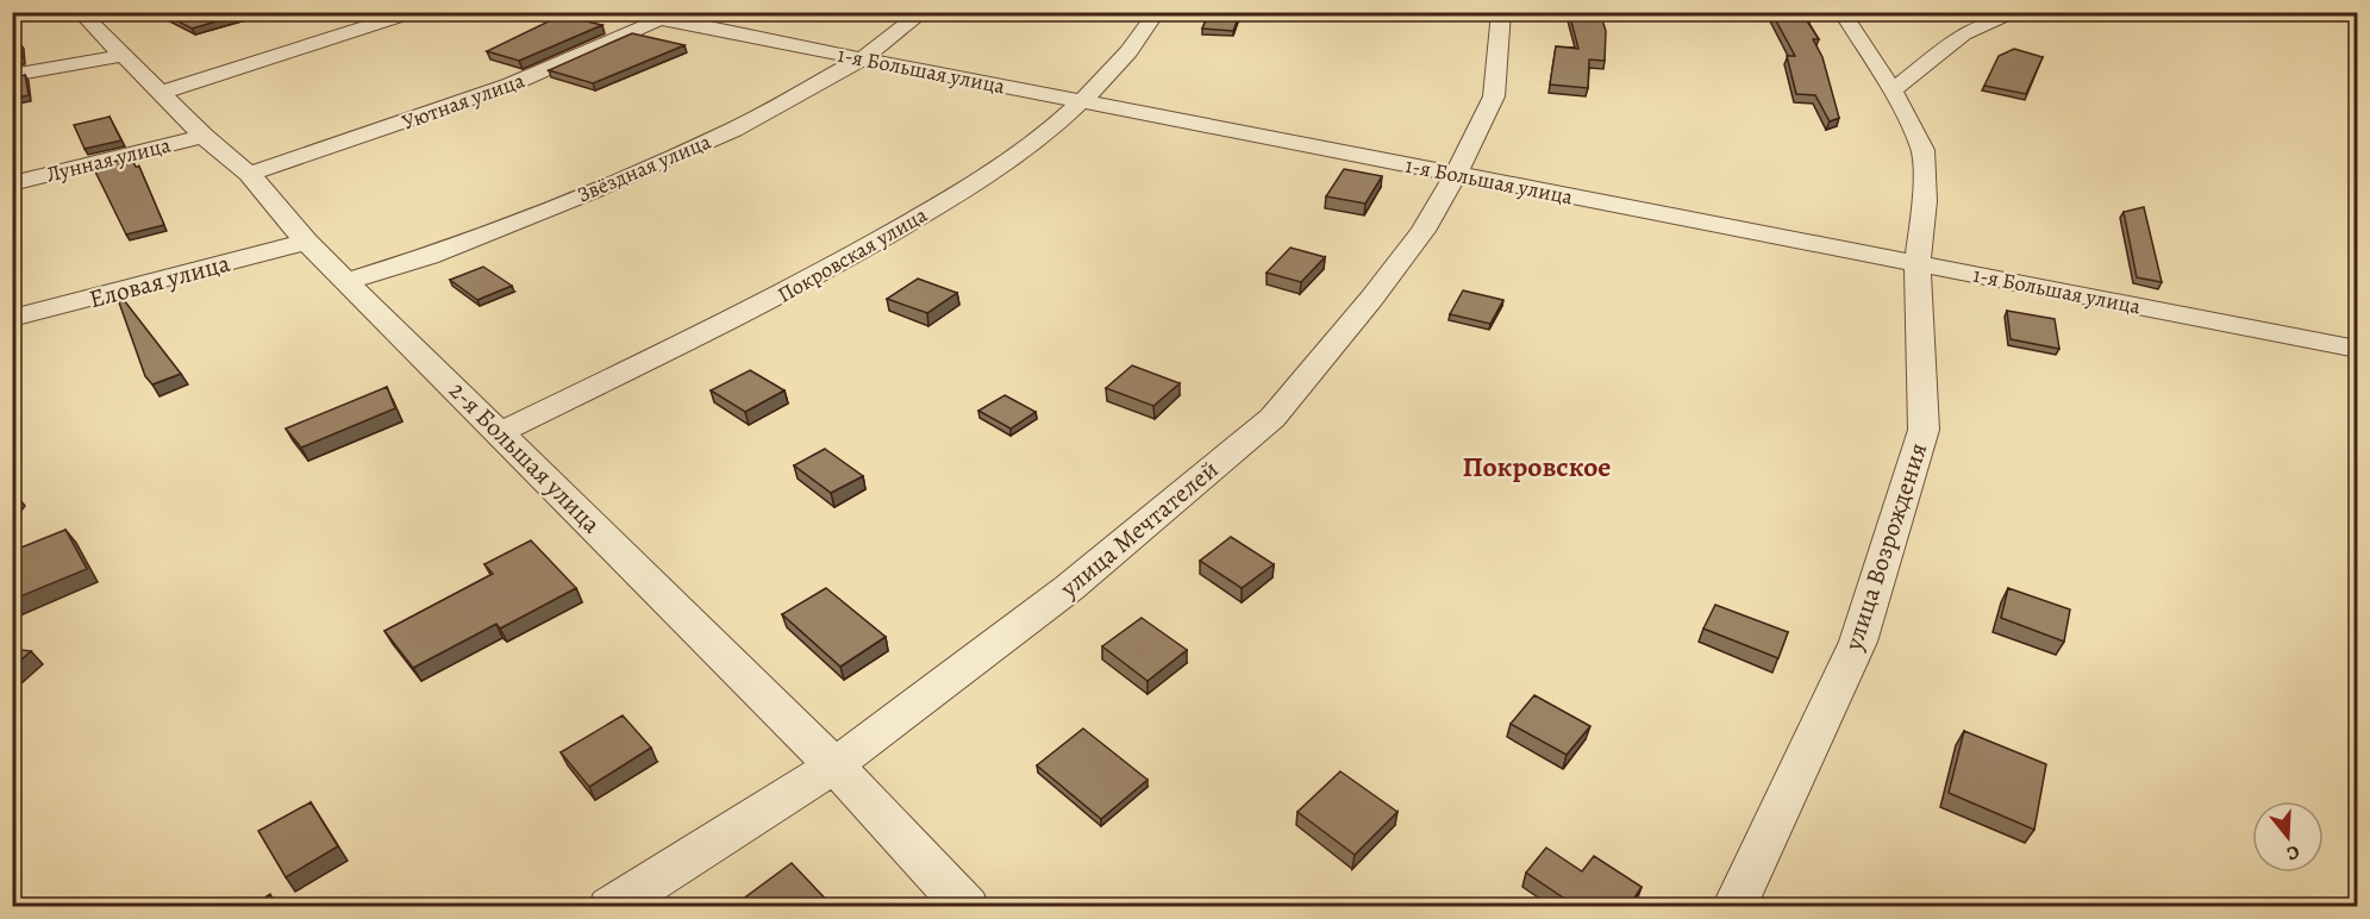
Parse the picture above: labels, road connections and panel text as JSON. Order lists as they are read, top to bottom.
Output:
{
  "streets": {
    "street": [
      "1-я Большая улица",
      "Уютная улица",
      "Лунная улица",
      "Звёздная улица",
      "Покровская улица",
      "Еловая улица",
      "2-я Большая улица",
      "улица Мечтателей",
      "улица Возрождения"
    ]
  },
  "crossings": [
    ["1-я Большая улица", "Уютная улица"],
    ["1-я Большая улица", "Звёздная улица"],
    ["1-я Большая улица", "Покровская улица"],
    ["1-я Большая улица", "улица Мечтателей"],
    ["1-я Большая улица", "улица Возрождения"],
    ["Уютная улица", "2-я Большая улица"],
    ["Лунная улица", "2-я Большая улица"],
    ["Звёздная улица", "2-я Большая улица"],
    ["Покровская улица", "2-я Большая улица"],
    ["Еловая улица", "2-я Большая улица"],
    ["2-я Большая улица", "улица Мечтателей"]
  ],
  "districts": ["Покровское"],
  "north": "bottom"
}
